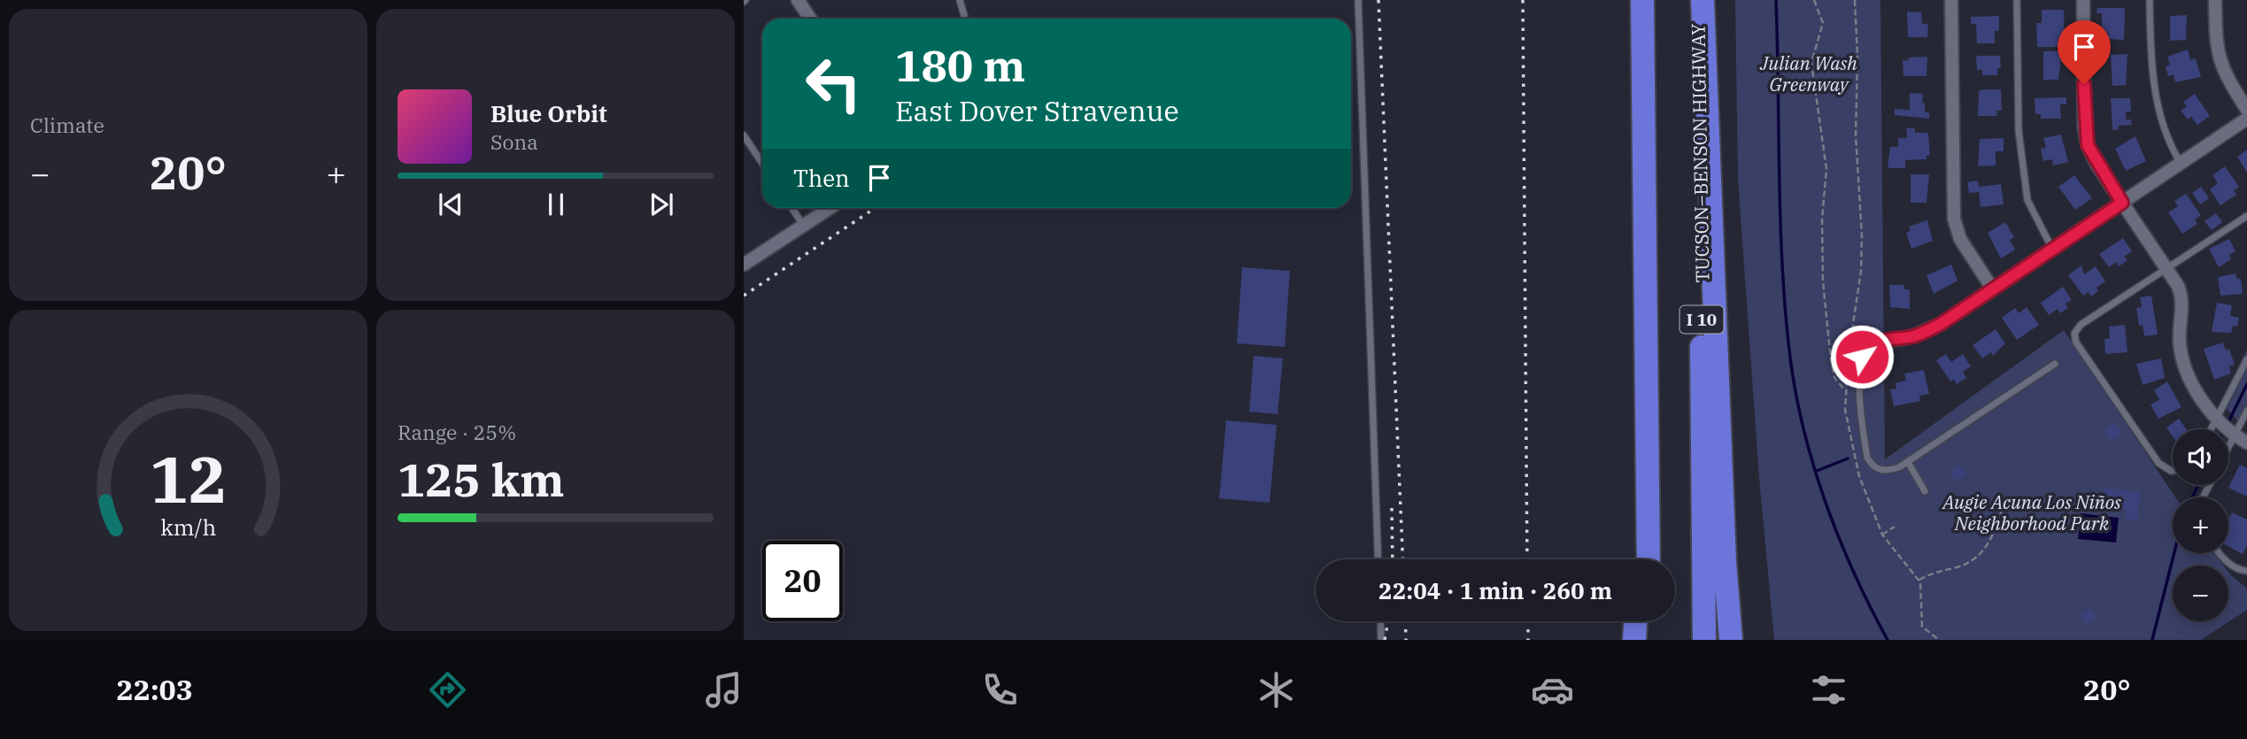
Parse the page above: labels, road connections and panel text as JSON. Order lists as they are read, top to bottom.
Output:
{
  "streets": {
    "highway": ["TUCSON–BENSON HIGHWAY", "I 10"]
  },
  "parks": ["Julian Wash Greenway", "Augie Acuna Los Niños Neighborhood Park"],
  "page": {
    "tile": [
      "Climate",
      ["Range · 25%", "125 km"]
    ],
    "turn": ["180 m", "East Dover Stravenue"],
    "song": ["Blue Orbit", "Sona"],
    "heat": ["−", "20°", "+"],
    "then": "Then",
    "map_buttons": ["+", "−"],
    "limit": "20",
    "trip": "22:04 · 1 min · 260 m",
    "tabs": ["22:03", "20°"],
    "gauge": ["12", "km/h"]
  }
}
